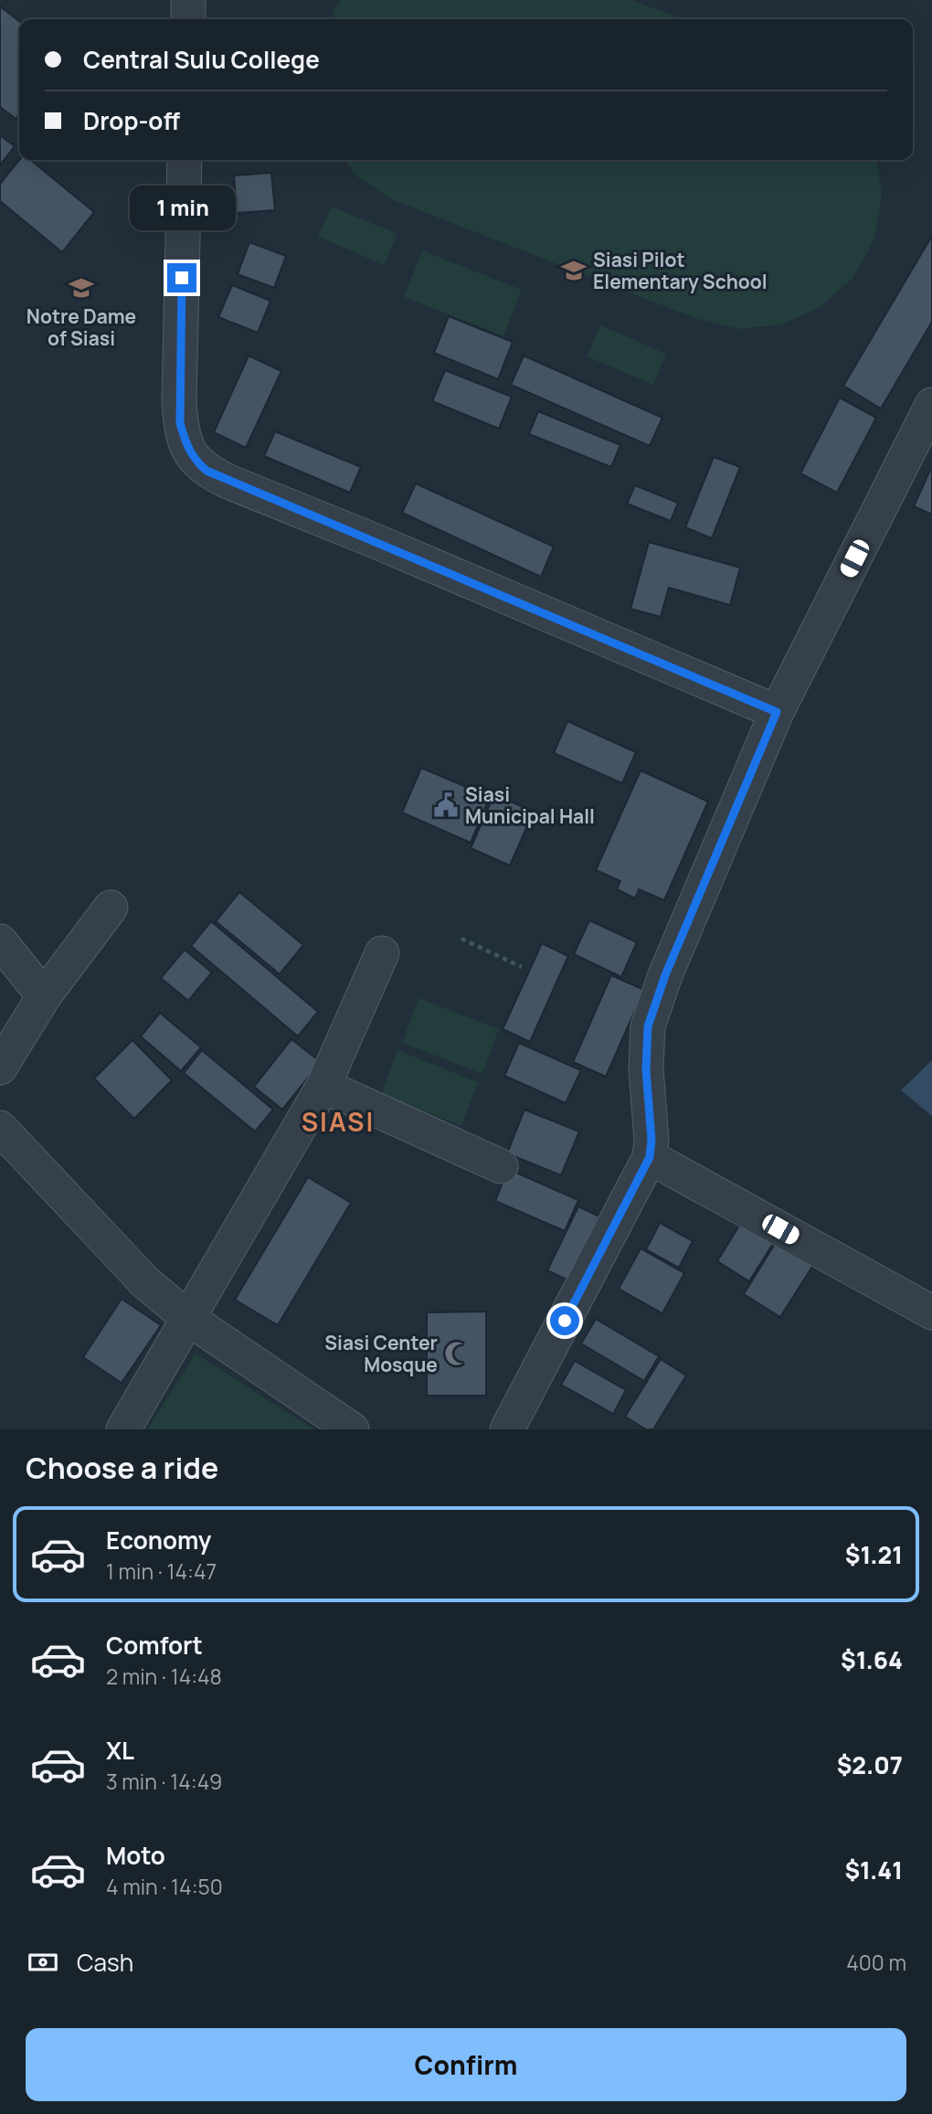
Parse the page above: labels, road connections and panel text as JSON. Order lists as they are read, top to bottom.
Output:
{
  "districts": ["SIASI"],
  "places": {
    "school or university": ["Siasi Pilot Elementary School", "Notre Dame of Siasi"],
    "public building": ["Siasi Municipal Hall"],
    "mosque": ["Siasi Center Mosque"]
  },
  "page": {
    "banner": ["Central Sulu College", "Drop-off"],
    "bubble": "1 min",
    "heading": "Choose a ride",
    "list": [
      {
        "name": "Economy",
        "note": "1 min · 14:47",
        "value": "$1.21"
      },
      {
        "name": "Comfort",
        "note": "2 min · 14:48",
        "value": "$1.64"
      },
      {
        "name": "XL",
        "note": "3 min · 14:49",
        "value": "$2.07"
      },
      {
        "name": "Moto",
        "note": "4 min · 14:50",
        "value": "$1.41"
      }
    ],
    "pay": ["Cash", "400 m"],
    "buttons": "Confirm"
  }
}
